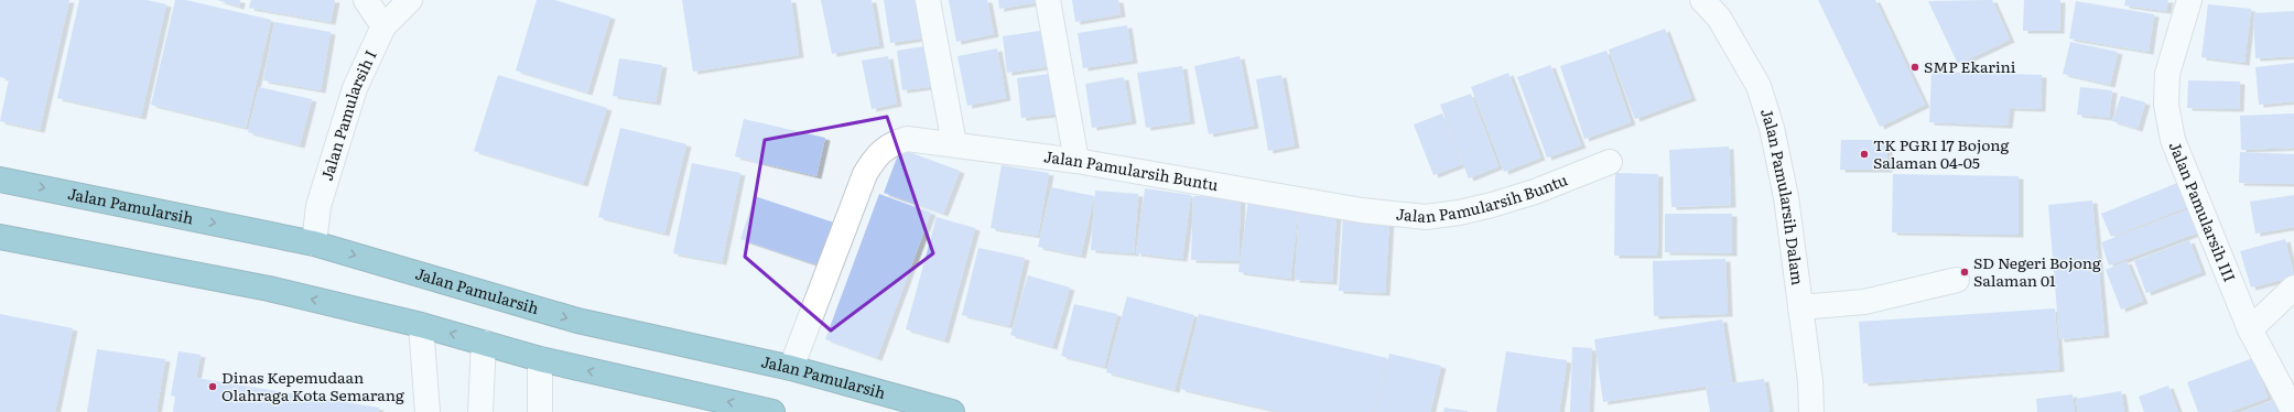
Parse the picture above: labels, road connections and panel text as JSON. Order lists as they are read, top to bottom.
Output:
{
  "streets": {
    "highway": ["Jalan Pamularsih"],
    "street": [
      "Jalan Pamularsih I",
      "Jalan Pamularsih Buntu",
      "Jalan Pamularsih Dalam",
      "Jalan Pamularsih III"
    ]
  },
  "crossings": [
    ["Jalan Pamularsih I", "Jalan Pamularsih"],
    ["Jalan Pamularsih Buntu", "Jalan Pamularsih"]
  ],
  "places": [
    "SMP Ekarini",
    "TK PGRI 17 Bojong Salaman 04-05",
    "SD Negeri Bojong Salaman 01",
    "Dinas Kepemudaan Olahraga Kota Semarang"
  ]
}
